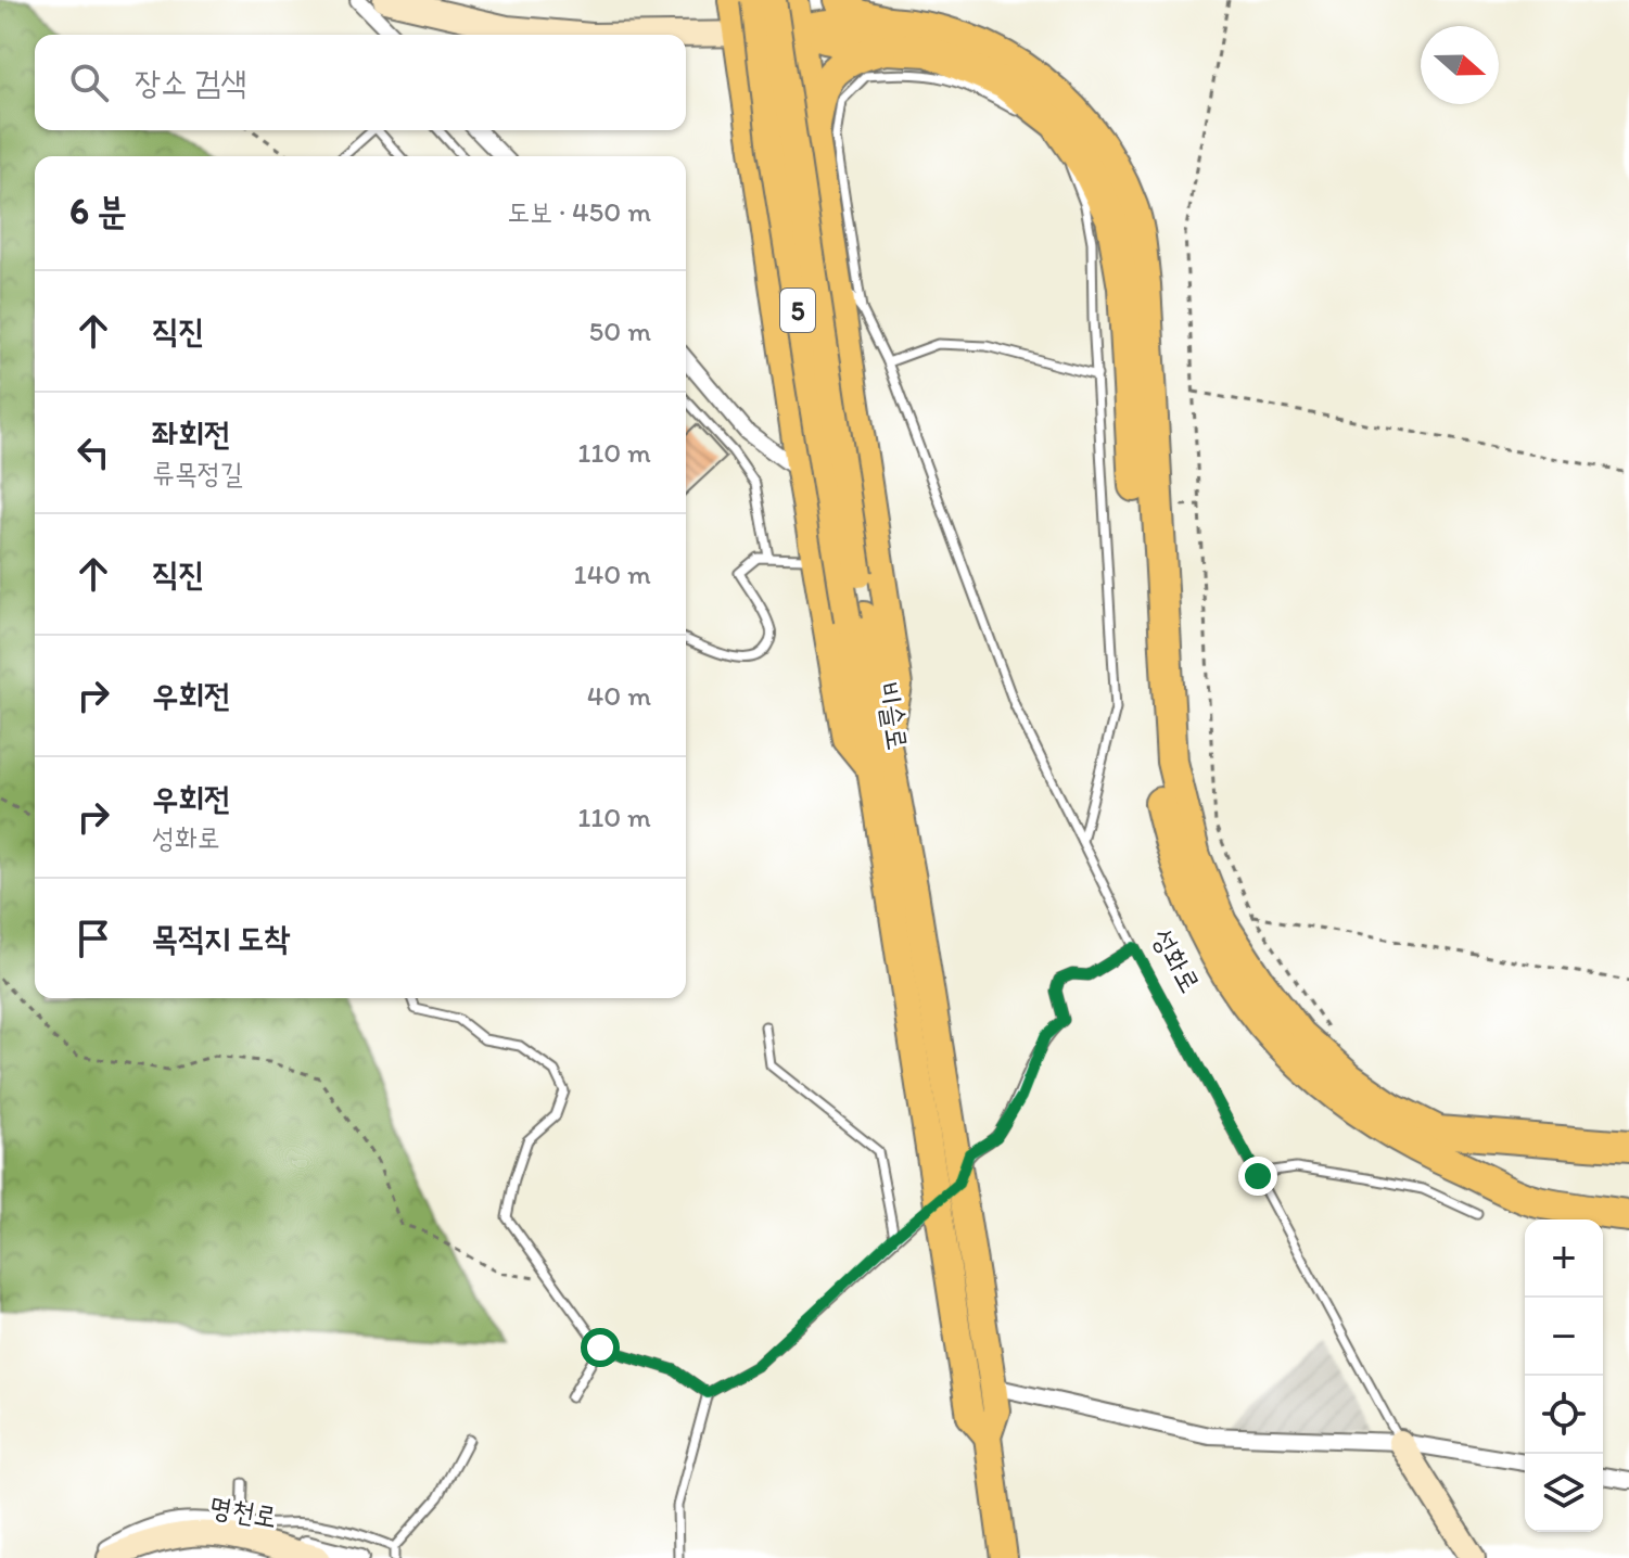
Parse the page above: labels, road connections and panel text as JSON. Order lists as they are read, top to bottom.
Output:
{
  "streets": {
    "main road": [
      "5",
      "비슬로",
      "성화로",
      "명천로"
    ]
  },
  "north": "right",
  "page": {
    "search": "장소 검색",
    "heading": ["6 분", "도보 · 450 m"],
    "list": [
      ["직진", "50 m"],
      ["좌회전", "류목정길", "110 m"],
      ["직진", "140 m"],
      ["우회전", "40 m"],
      ["우회전", "성화로", "110 m"],
      "목적지 도착"
    ],
    "map_buttons": ["+", "−"]
  }
}
